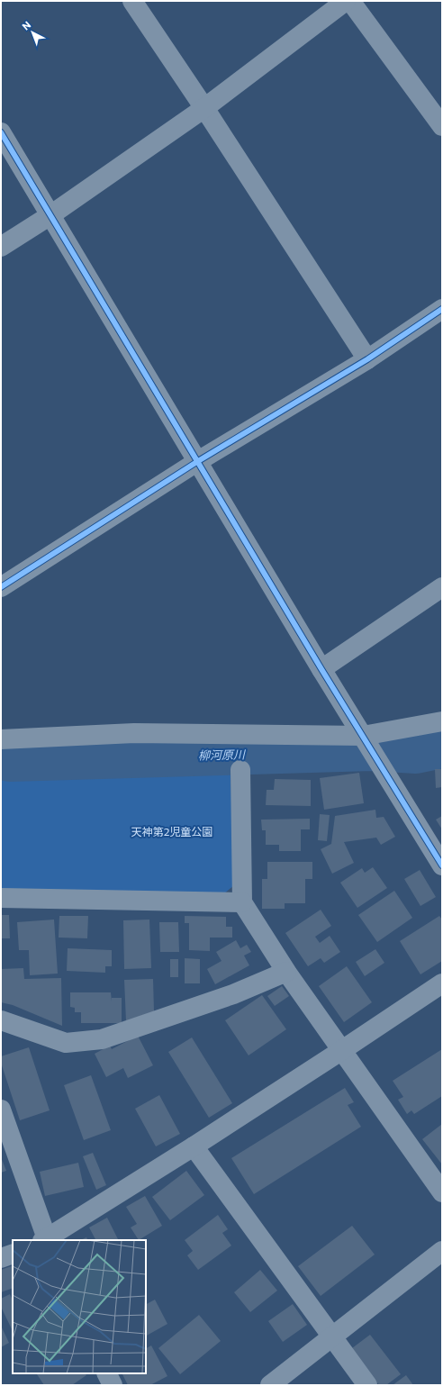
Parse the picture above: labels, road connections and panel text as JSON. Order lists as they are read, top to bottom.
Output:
{
  "water": ["柳河原川"],
  "parks": ["天神第2児童公園"],
  "north": "top left"
}
